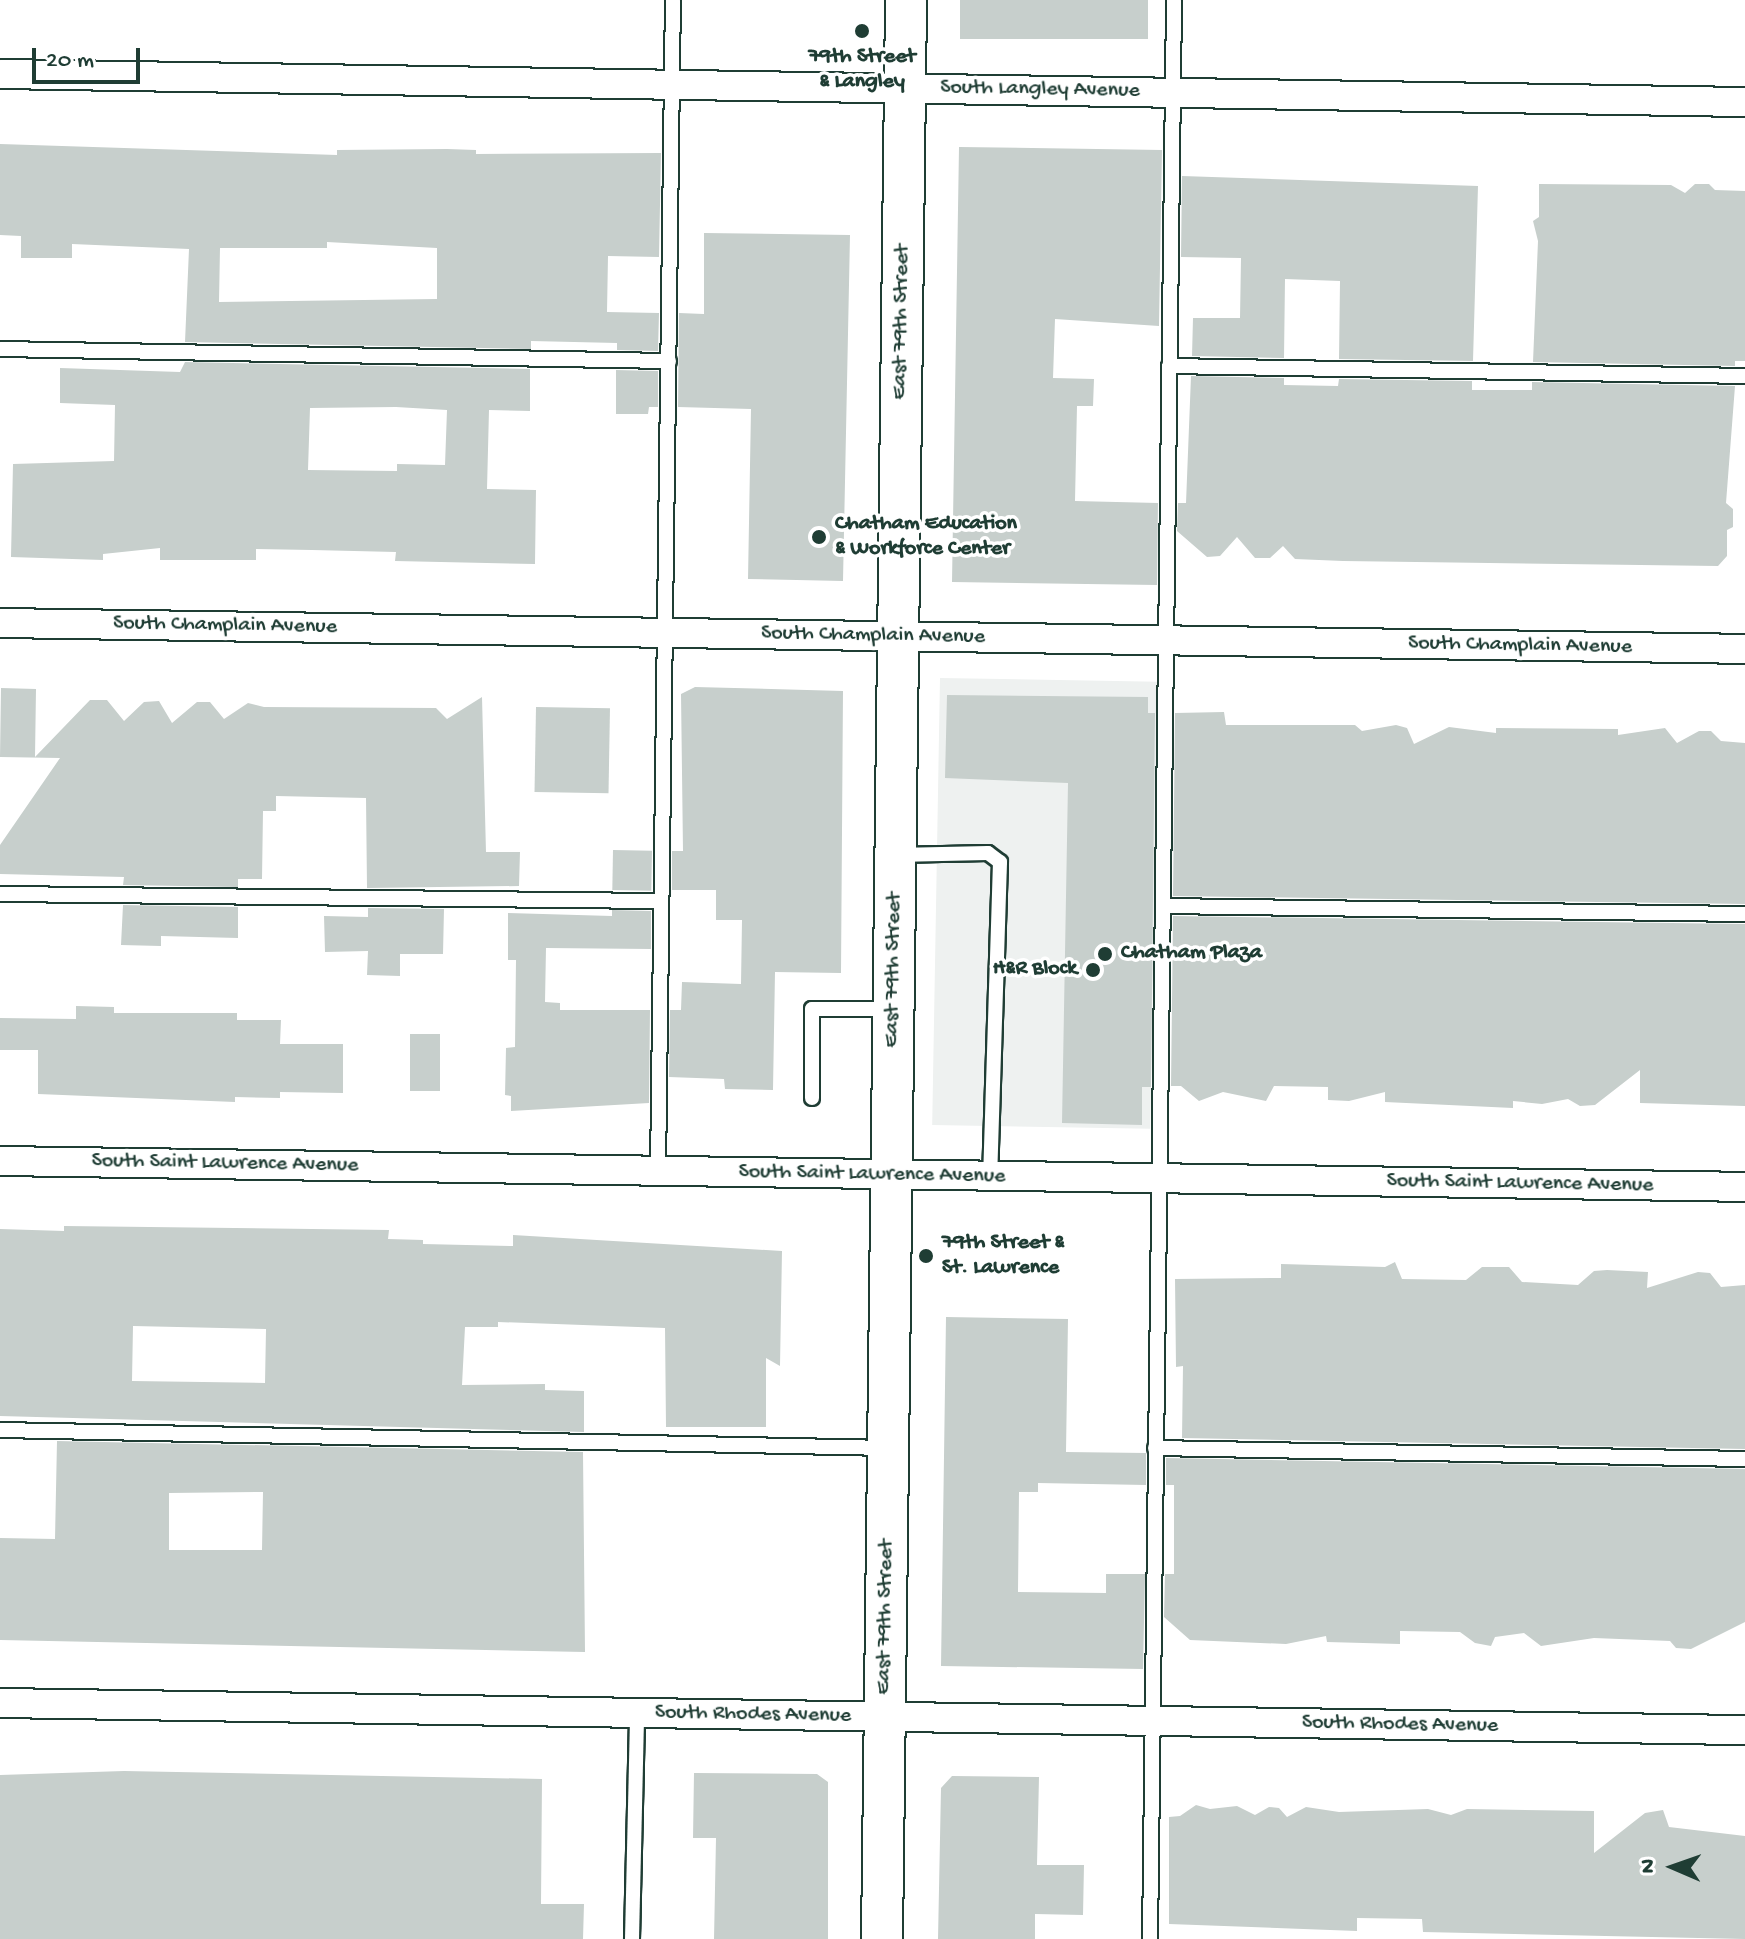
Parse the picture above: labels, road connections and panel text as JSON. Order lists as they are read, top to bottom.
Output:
{
  "streets": {
    "main road": ["East 79th Street"],
    "street": [
      "South Langley Avenue",
      "South Champlain Avenue",
      "South Saint Lawrence Avenue",
      "South Rhodes Avenue"
    ]
  },
  "crossings": [
    ["South Langley Avenue", "East 79th Street"],
    ["East 79th Street", "South Champlain Avenue"],
    ["East 79th Street", "South Saint Lawrence Avenue"],
    ["East 79th Street", "South Rhodes Avenue"]
  ],
  "places": [
    "79th Street & Langley",
    "Chatham Education & Workforce Center",
    "Chatham Plaza",
    "H&R Block",
    "79th Street & St. Lawrence"
  ],
  "scale_bar": "20 m",
  "north": "left"
}
